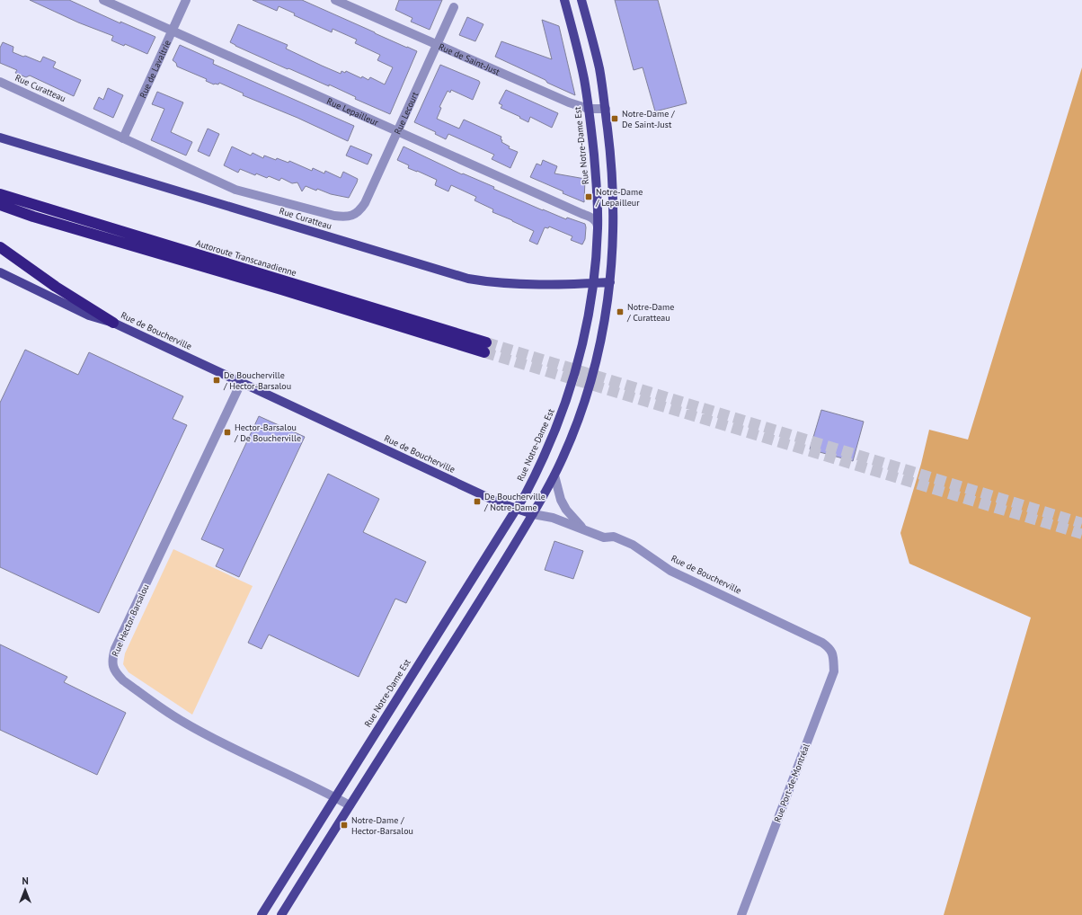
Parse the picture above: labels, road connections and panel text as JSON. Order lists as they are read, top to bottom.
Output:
{
  "streets": {
    "highway": ["Autoroute Transcanadienne"],
    "main road": ["Rue Curatteau", "Rue Notre-Dame Est", "Rue de Boucherville"],
    "street": [
      "Rue de Saint-Just",
      "Rue de Lavaltrie",
      "Rue Lepailleur",
      "Rue Lecourt",
      "Rue Hector Barsalou",
      "Rue Port-de-Montréal"
    ]
  },
  "crossings": [
    ["Rue de Saint-Just", "Rue Lecourt"],
    ["Rue de Saint-Just", "Rue Notre-Dame Est"],
    ["Rue de Lavaltrie", "Rue Curatteau"],
    ["Rue de Lavaltrie", "Rue Lepailleur"],
    ["Rue Curatteau", "Rue Lecourt"],
    ["Rue Curatteau", "Rue Notre-Dame Est"],
    ["Rue Lepailleur", "Rue Lecourt"],
    ["Rue Lepailleur", "Rue Notre-Dame Est"],
    ["Rue Notre-Dame Est", "Rue de Boucherville"],
    ["Rue Notre-Dame Est", "Rue Hector Barsalou"],
    ["Rue de Boucherville", "Rue Hector Barsalou"],
    ["Rue de Boucherville", "Rue Port-de-Montréal"]
  ],
  "places": {
    "transit": [
      "Notre-Dame / De Saint-Just",
      "Notre-Dame / Lepailleur",
      "Notre-Dame / Curatteau",
      "De Boucherville / Hector-Barsalou",
      "Hector-Barsalou / De Boucherville",
      "De Boucherville / Notre-Dame",
      "Notre-Dame / Hector-Barsalou"
    ]
  },
  "north": "top"
}
